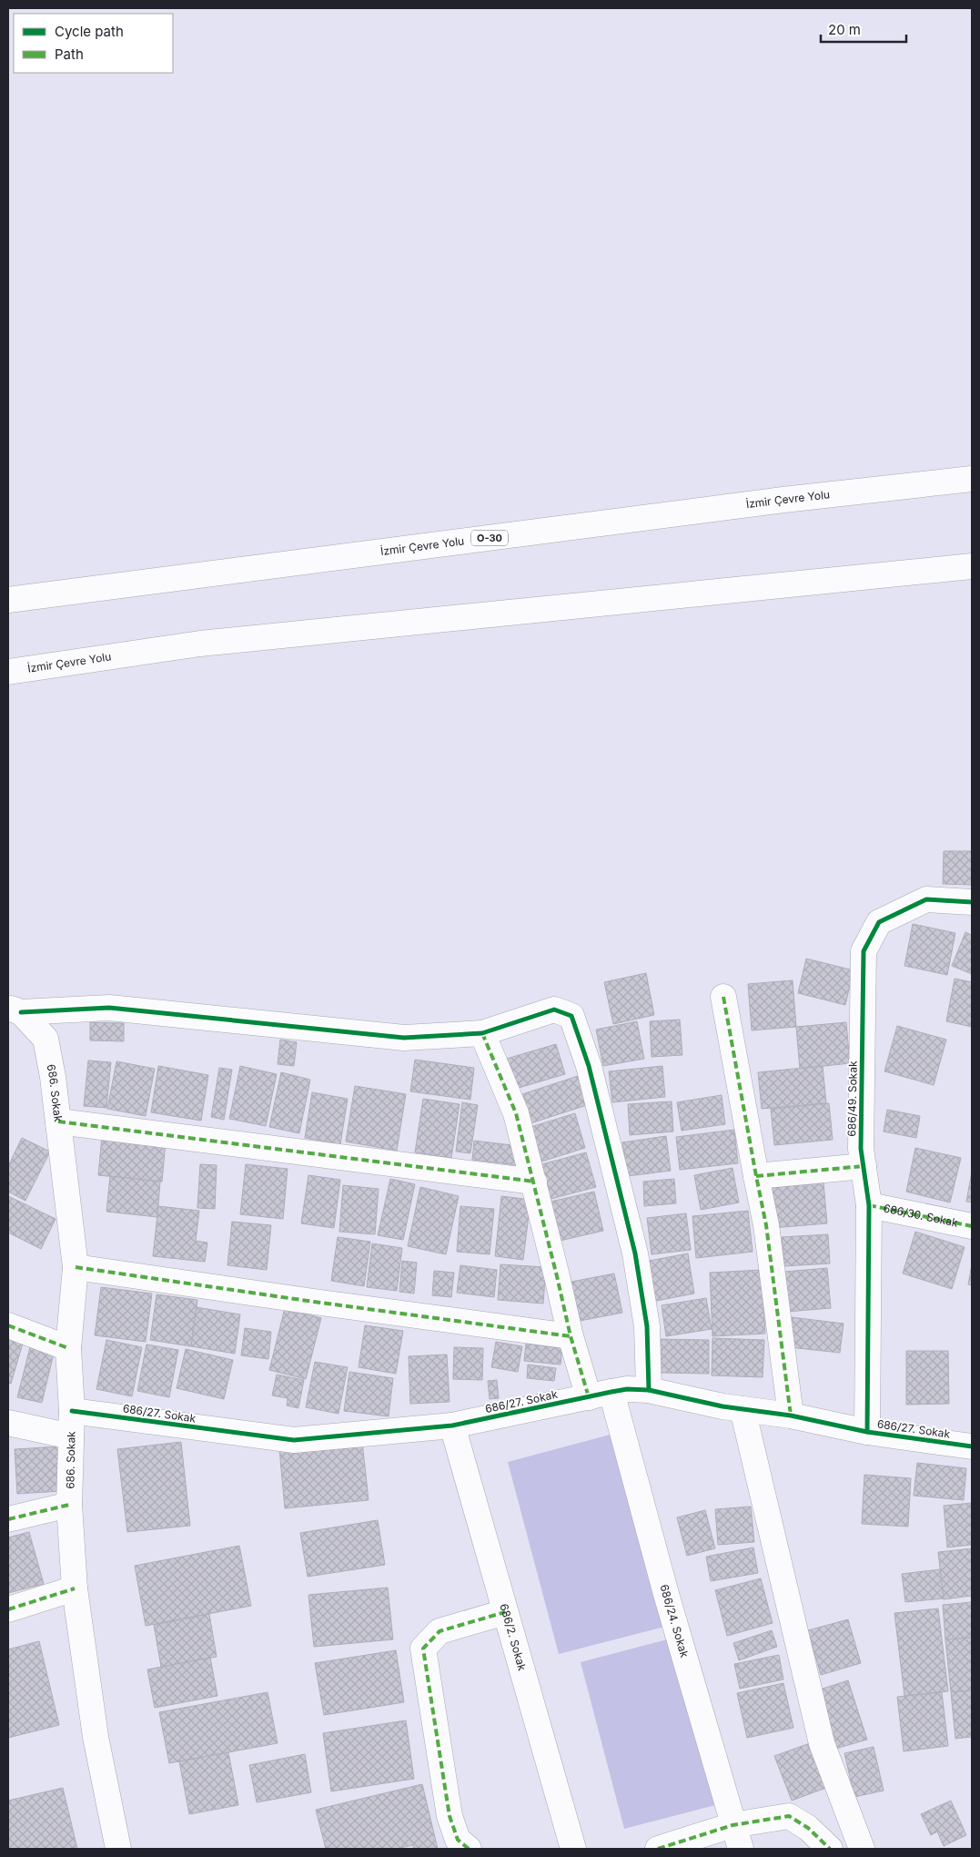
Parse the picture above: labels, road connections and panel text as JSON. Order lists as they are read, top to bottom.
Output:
{
  "streets": {
    "main road": [
      "İzmir Çevre Yolu",
      "O-30",
      "686. Sokak",
      "686/49. Sokak",
      "686/30. Sokak",
      "686/27. Sokak",
      "686/24. Sokak",
      "686/2. Sokak"
    ]
  },
  "crossings": [
    ["686. Sokak", "686/27. Sokak"],
    ["686/49. Sokak", "686/30. Sokak"],
    ["686/49. Sokak", "686/27. Sokak"],
    ["686/27. Sokak", "686/24. Sokak"],
    ["686/27. Sokak", "686/2. Sokak"]
  ],
  "legend": ["Cycle path", "Path"],
  "scale_bar": "20 m"
}
